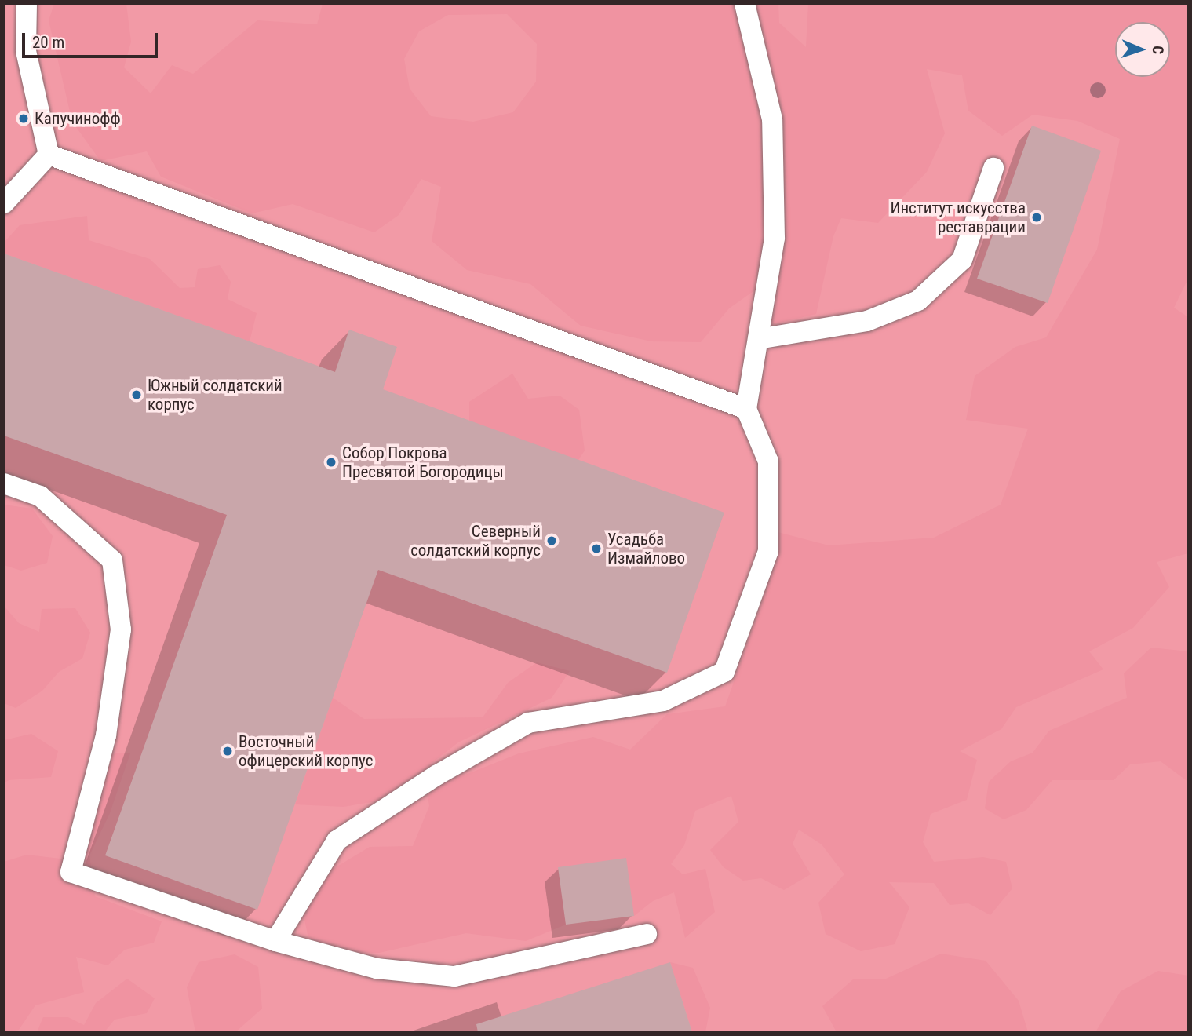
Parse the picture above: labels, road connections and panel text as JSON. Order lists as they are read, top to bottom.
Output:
{
  "places": [
    "Капучинофф",
    "Институт искусства реставрации",
    "Южный солдатский корпус",
    "Собор Покрова Пресвятой Богородицы",
    "Северный солдатский корпус",
    "Усадьба Измайлово",
    "Восточный офицерский корпус"
  ],
  "scale_bar": "20 m",
  "north": "right"
}
